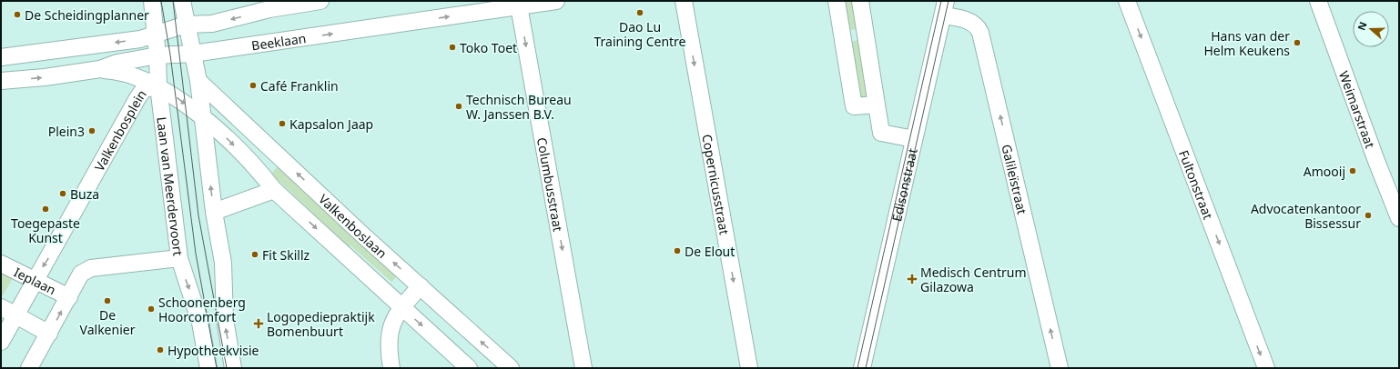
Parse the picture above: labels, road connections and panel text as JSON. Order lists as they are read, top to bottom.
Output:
{
  "streets": {
    "street": [
      "Beeklaan",
      "Weimarstraat",
      "Valkenbosplein",
      "Galileïstraat",
      "Columbusstraat",
      "Copernicusstraat",
      "Edisonstraat",
      "Fultonstraat",
      "Laan van Meerdervoort",
      "Valkenboslaan",
      "Ieplaan"
    ]
  },
  "crossings": [
    ["Beeklaan", "Valkenbosplein"],
    ["Beeklaan", "Columbusstraat"],
    ["Beeklaan", "Laan van Meerdervoort"],
    ["Valkenbosplein", "Laan van Meerdervoort"],
    ["Valkenbosplein", "Ieplaan"],
    ["Galileïstraat", "Edisonstraat"]
  ],
  "one_way": [
    "Valkenbosplein",
    "Galileïstraat",
    "Columbusstraat",
    "Copernicusstraat",
    "Fultonstraat"
  ],
  "places": {
    "other": [
      "Dao Lu Training Centre",
      "De Scheidingplanner",
      "Hans van der Helm Keukens",
      "Toko Toet",
      "Café Franklin",
      "Technisch Bureau W. Janssen B.V.",
      "Kapsalon Jaap",
      "Plein3",
      "Amooij",
      "Buza",
      "Toegepaste Kunst",
      "Advocatenkantoor Bissessur",
      "De Elout",
      "Fit Skillz",
      "De Valkenier",
      "Schoonenberg Hoorcomfort",
      "Hypotheekvisie"
    ],
    "health": ["Medisch Centrum Gilazowa", "Logopediepraktijk Bomenbuurt"]
  },
  "north": "left"
}
